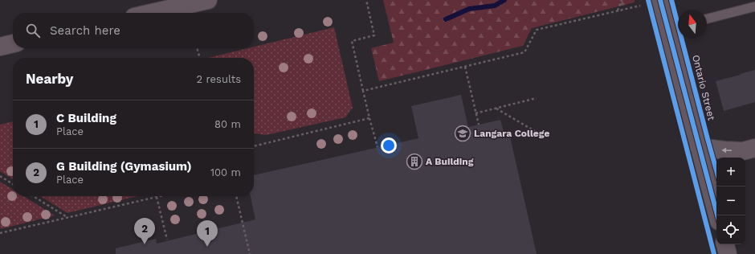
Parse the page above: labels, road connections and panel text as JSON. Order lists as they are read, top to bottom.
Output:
{
  "streets": {
    "street": ["Ontario Street"]
  },
  "places": {
    "school or university": ["Langara College"],
    "building": ["A Building"]
  },
  "north": "top",
  "page": {
    "search": "Search here",
    "heading": ["Nearby", "2 results"],
    "list": [
      {
        "mark": "1",
        "name": "C Building",
        "note": "Place",
        "value": "80 m"
      },
      {
        "mark": "2",
        "name": "G Building (Gymasium)",
        "note": "Place",
        "value": "100 m"
      }
    ],
    "map_buttons": ["+", "−"],
    "pins": ["2", "1"]
  }
}
